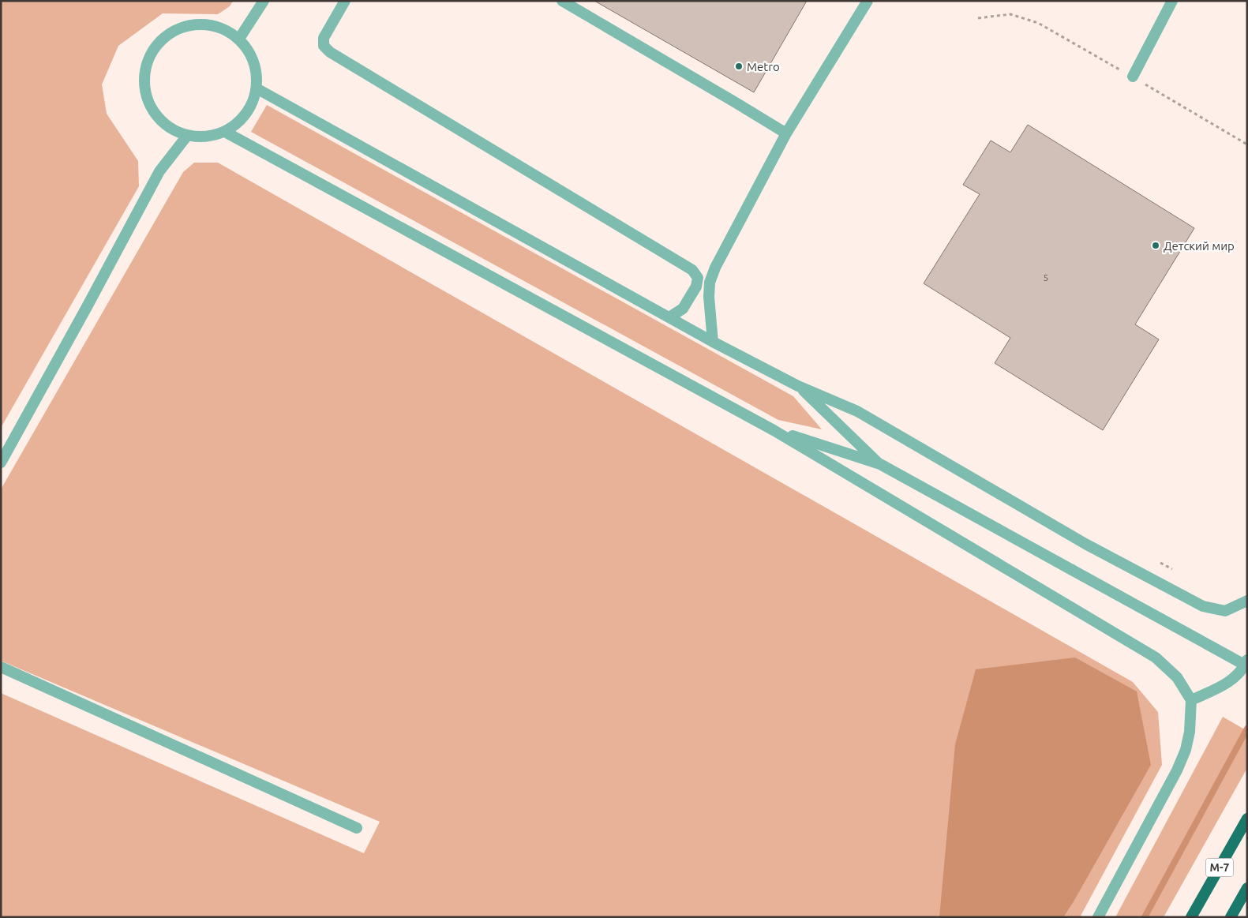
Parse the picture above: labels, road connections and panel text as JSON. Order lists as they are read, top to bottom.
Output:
{
  "streets": {
    "highway": ["М-7"]
  },
  "places": ["Metro", "Детский мир"],
  "house_numbers": ["5"]
}
